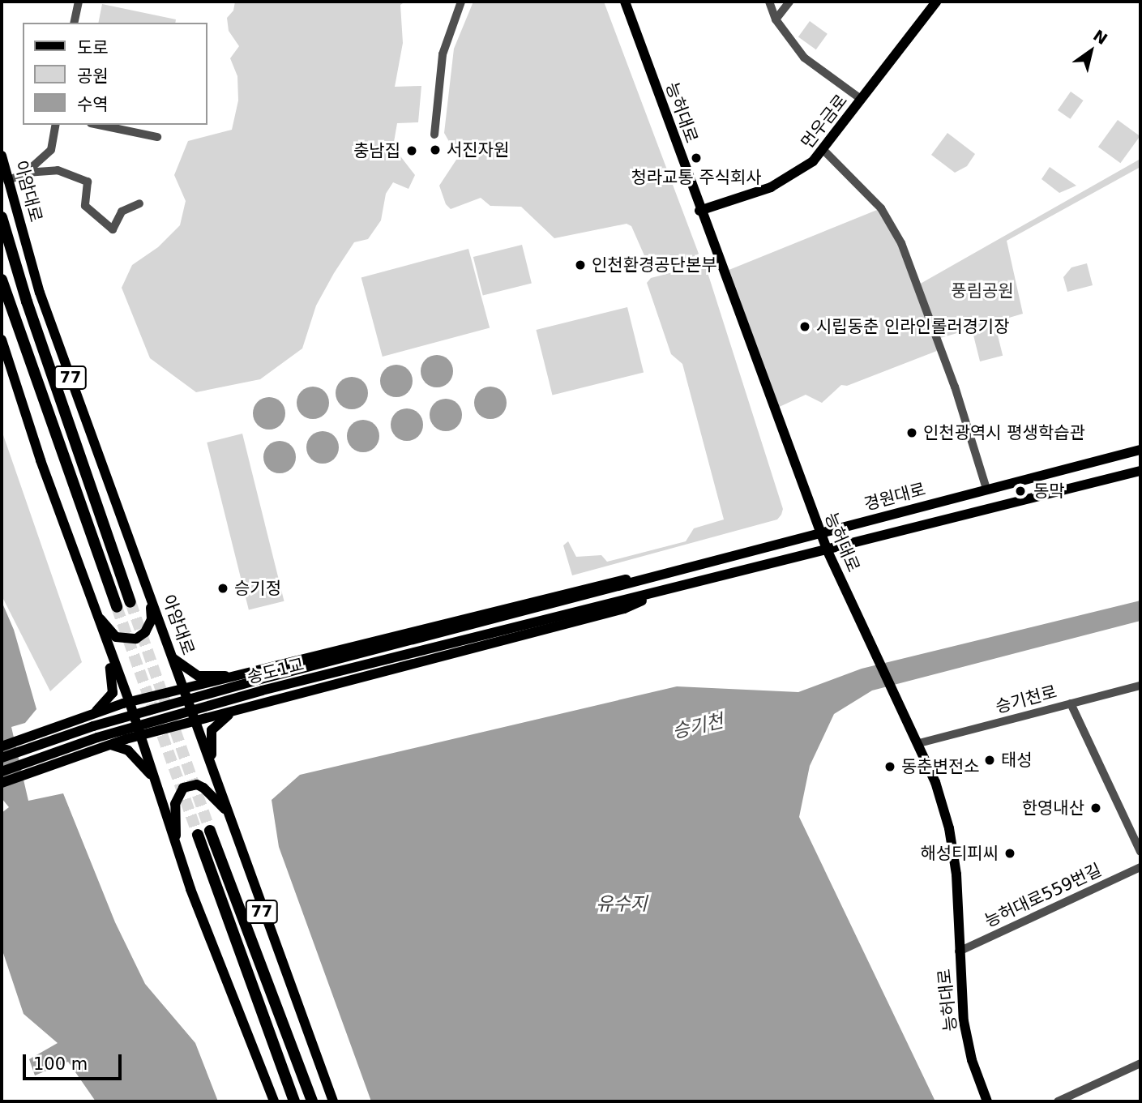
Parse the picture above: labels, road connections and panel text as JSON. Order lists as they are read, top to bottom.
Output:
{
  "streets": {
    "highway": ["아암대로"],
    "main road": [
      "능허대로",
      "먼우금로",
      "77",
      "경원대로",
      "송도1교"
    ],
    "street": ["승기천로", "능허대로559번길"]
  },
  "crossings": [
    ["능허대로", "먼우금로"],
    ["능허대로", "경원대로"],
    ["능허대로", "승기천로"],
    ["능허대로", "능허대로559번길"],
    ["경원대로", "송도1교"]
  ],
  "water": ["승기천", "유수지"],
  "parks": ["풍림공원"],
  "places": [
    "서진자원",
    "충남집",
    "청라교통 주식회사",
    "인천환경공단본부",
    "시립동춘 인라인롤러경기장",
    "인천광역시 평생학습관",
    "동막",
    "승기정",
    "태성",
    "동춘변전소",
    "한영내산",
    "해성티피씨"
  ],
  "legend": ["도로", "공원", "수역"],
  "scale_bar": "100 m",
  "north": "top right"
}
